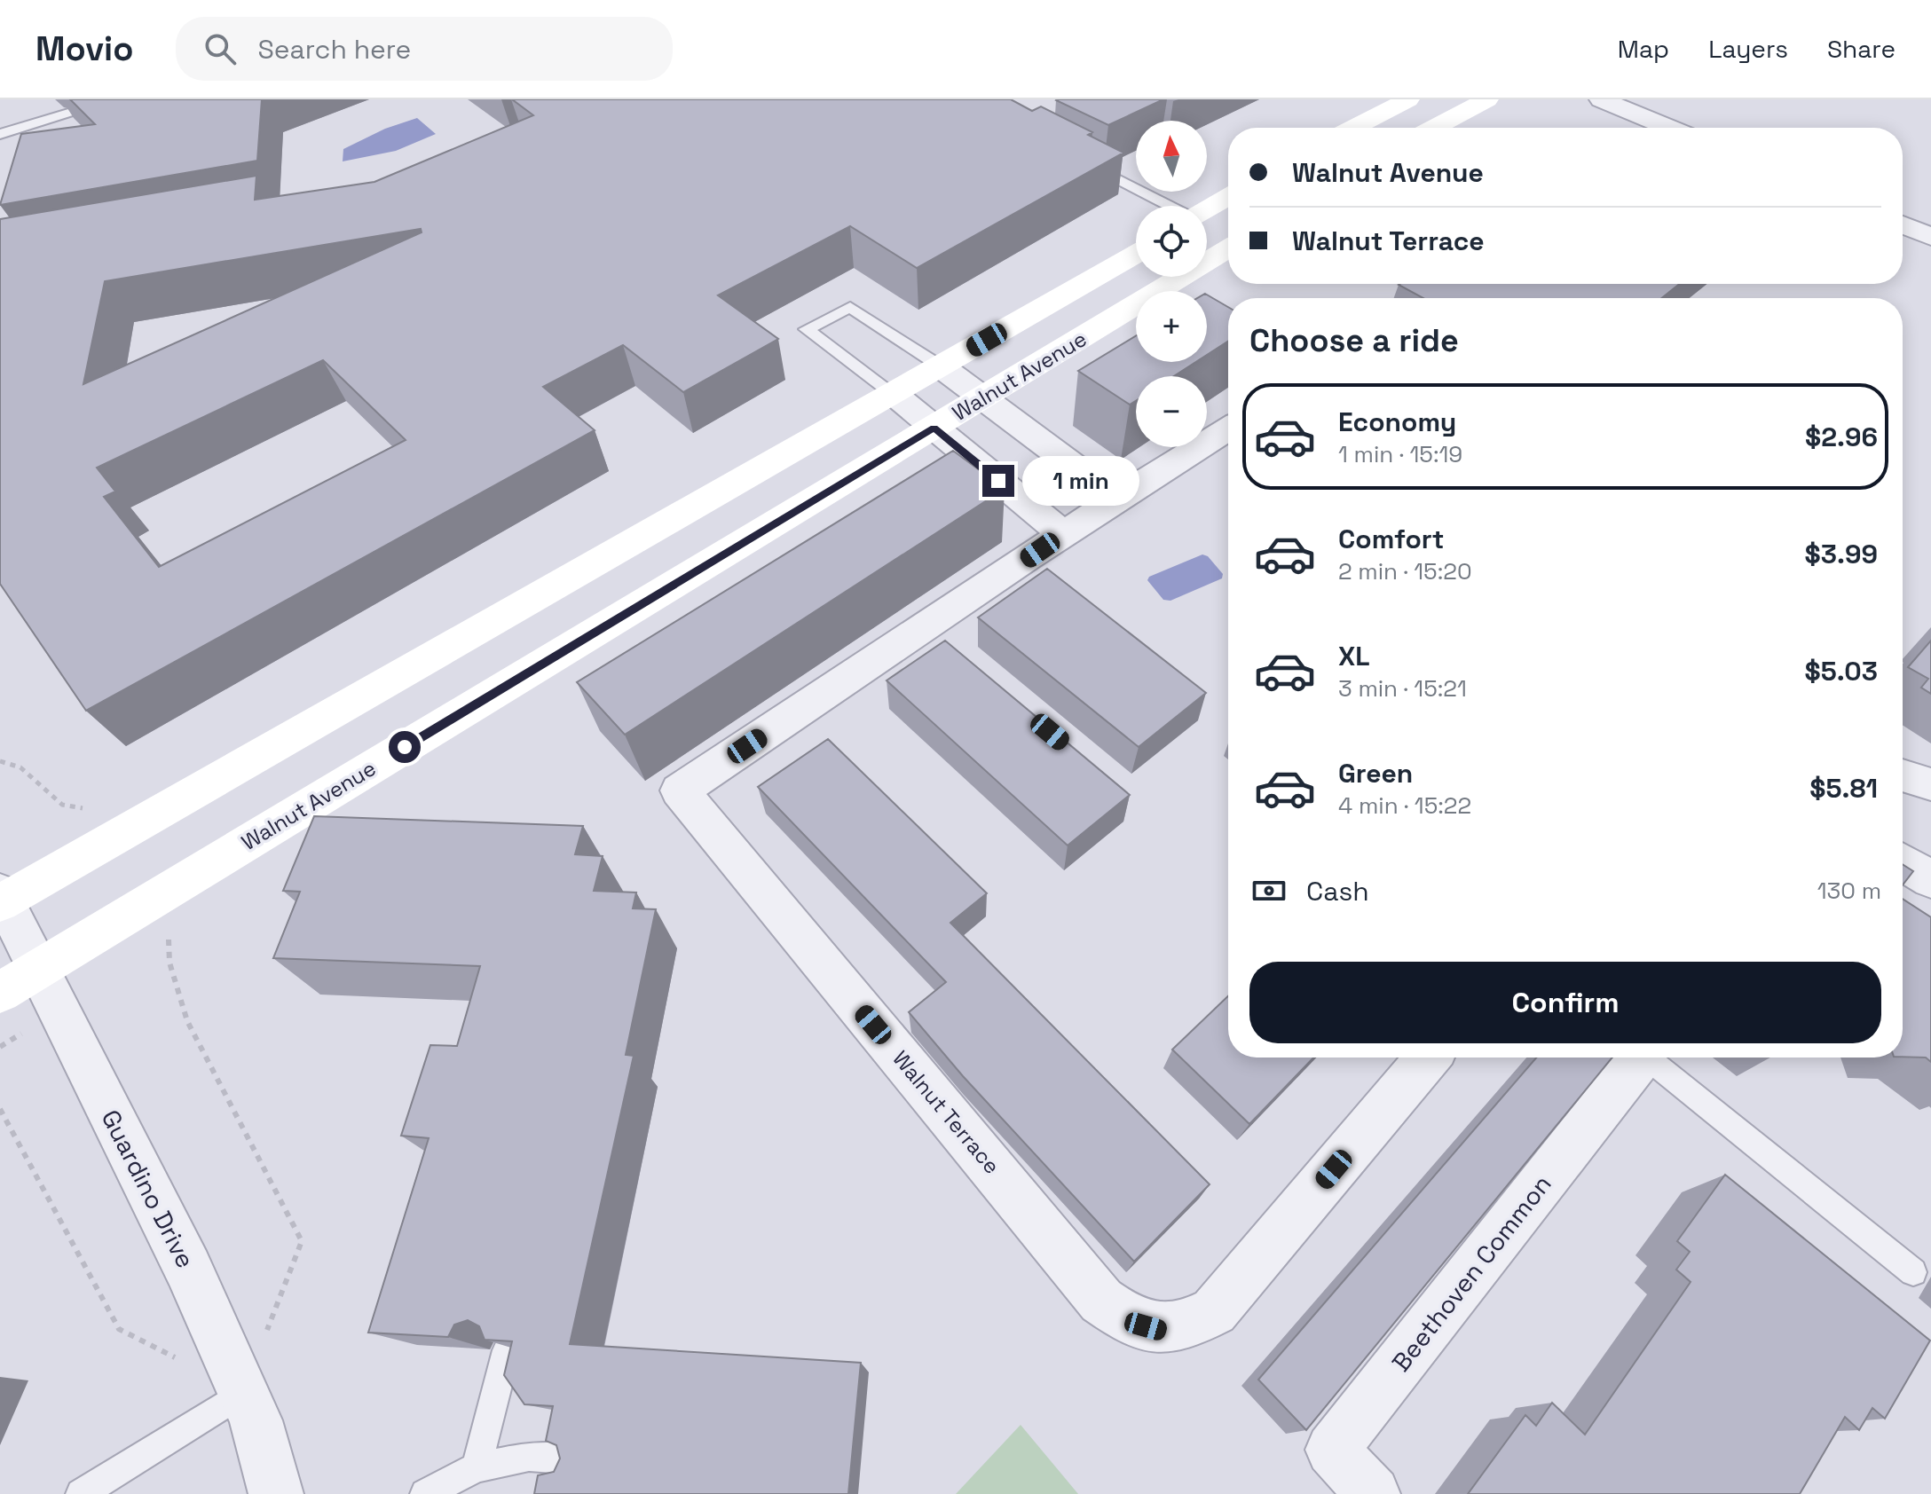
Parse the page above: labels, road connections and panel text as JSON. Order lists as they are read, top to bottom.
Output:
{
  "streets": {
    "main road": ["Walnut Avenue"],
    "street": ["Walnut Terrace", "Guardino Drive", "Beethoven Common"]
  },
  "crossings": [
    ["Walnut Avenue", "Guardino Drive"]
  ],
  "north": "top",
  "page": {
    "header": "Movio",
    "search": "Search here",
    "nav": ["Map", "Layers", "Share"],
    "map_buttons": ["+", "−"],
    "banner": ["Walnut Avenue", "Walnut Terrace"],
    "heading": "Choose a ride",
    "list": [
      {
        "name": "Economy",
        "note": "1 min · 15:19",
        "value": "$2.96"
      },
      {
        "name": "Comfort",
        "note": "2 min · 15:20",
        "value": "$3.99"
      },
      {
        "name": "XL",
        "note": "3 min · 15:21",
        "value": "$5.03"
      },
      {
        "name": "Green",
        "note": "4 min · 15:22",
        "value": "$5.81"
      }
    ],
    "bubble": "1 min",
    "pay": ["Cash", "130 m"],
    "buttons": "Confirm"
  }
}
